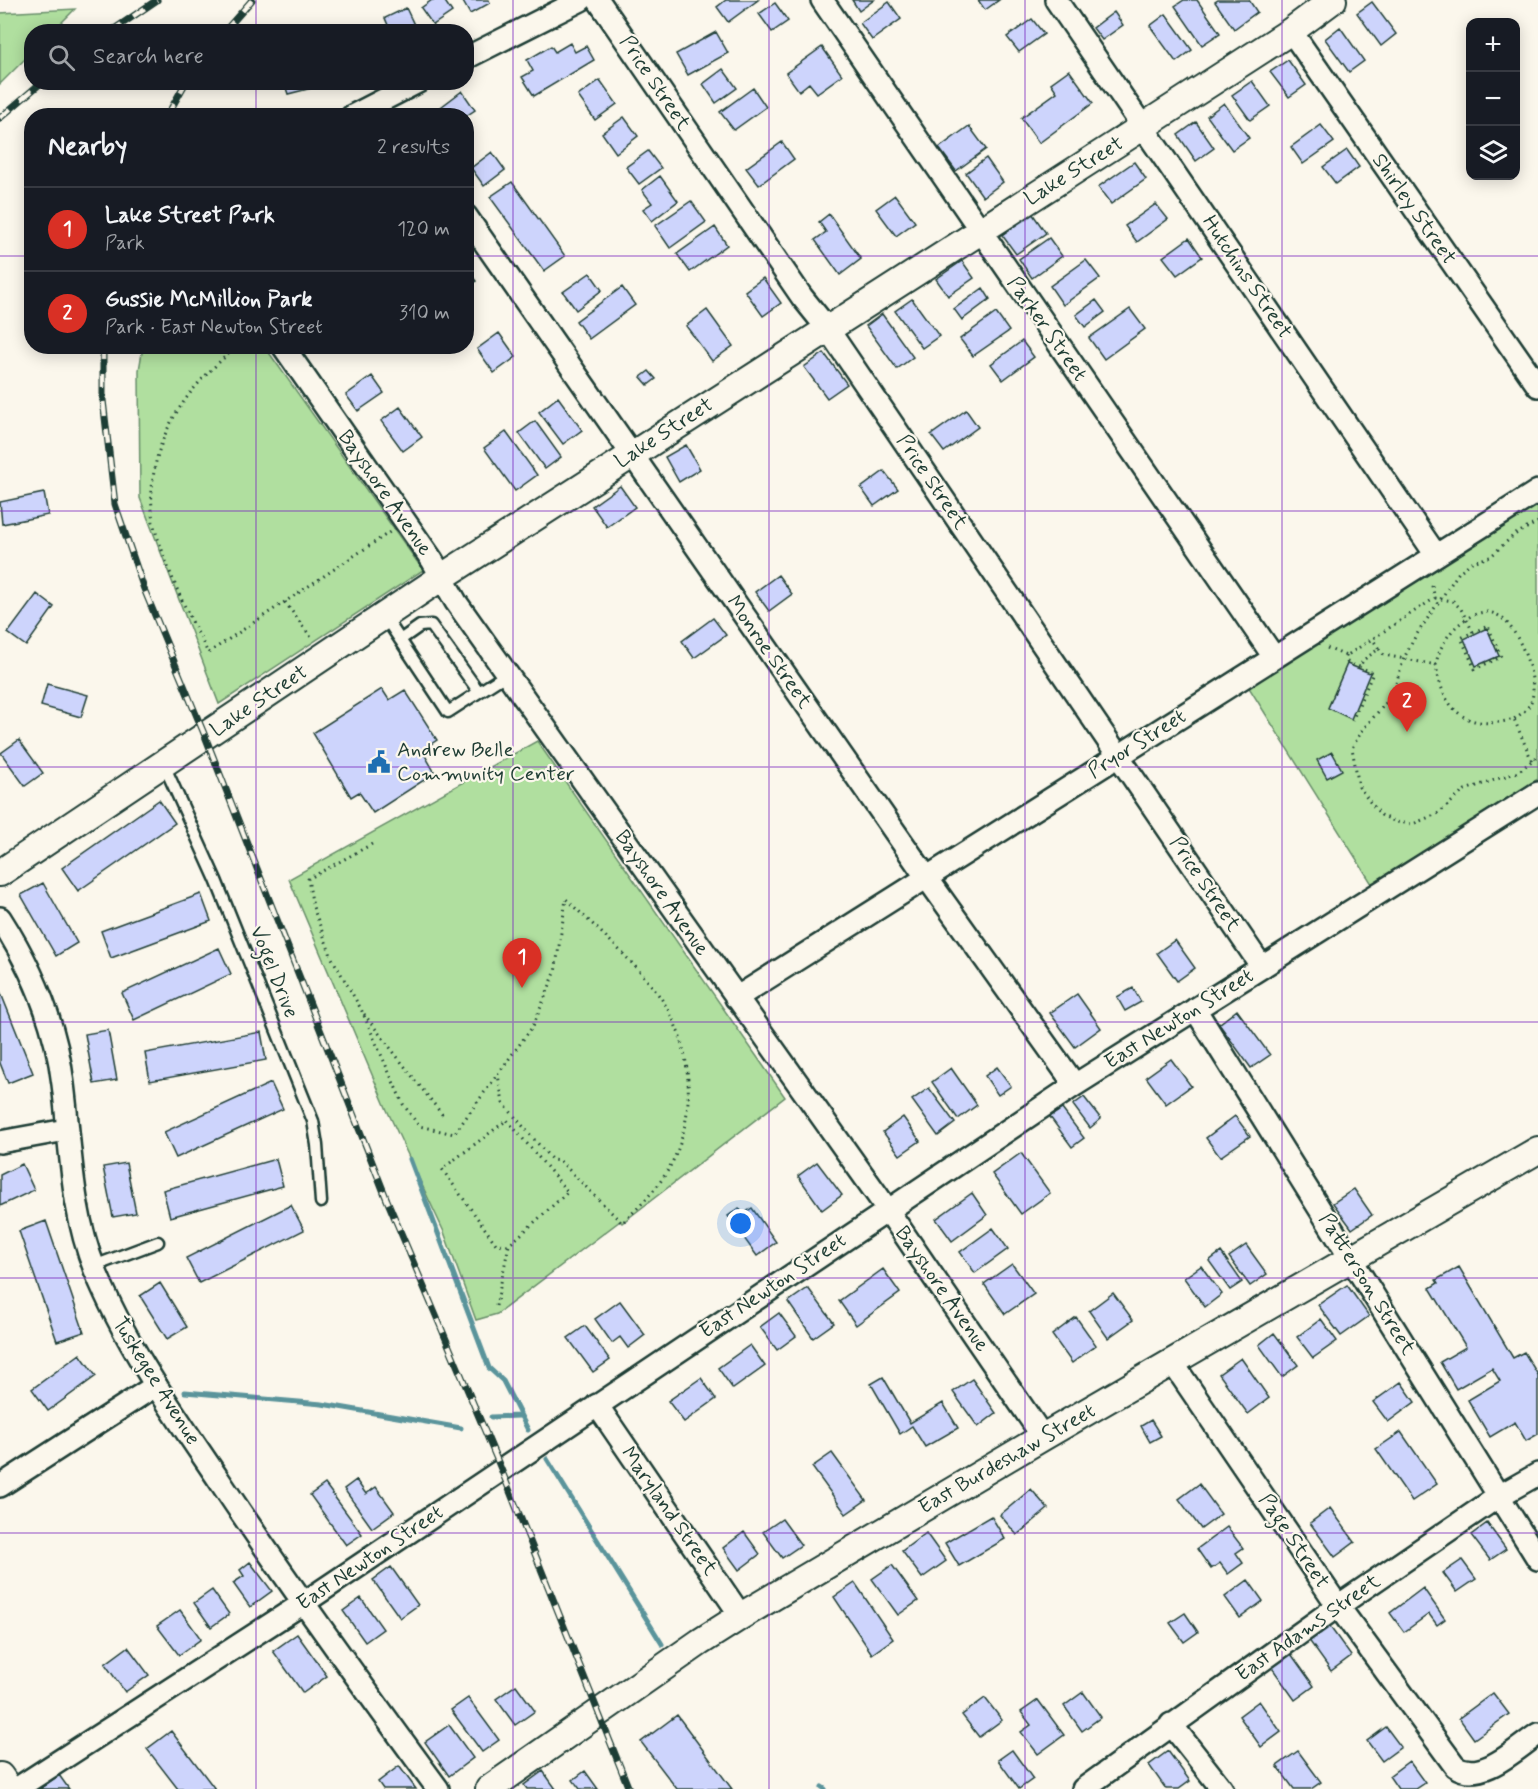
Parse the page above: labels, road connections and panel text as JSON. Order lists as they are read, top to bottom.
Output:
{
  "streets": {
    "street": [
      "Price Street",
      "Lake Street",
      "Shirley Street",
      "Hutchins Street",
      "Parker Street",
      "Bayshore Avenue",
      "Monroe Street",
      "Pryor Street",
      "East Newton Street",
      "Patterson Street",
      "Tuskegee Avenue",
      "East Burdeshaw Street",
      "Maryland Street",
      "Page Street",
      "East Adams Street"
    ],
    "lane": ["Vogel Drive"]
  },
  "crossings": [
    ["Price Street", "Lake Street"],
    ["Price Street", "Pryor Street"],
    ["Price Street", "East Newton Street"],
    ["Lake Street", "Shirley Street"],
    ["Lake Street", "Hutchins Street"],
    ["Lake Street", "Parker Street"],
    ["Lake Street", "Bayshore Avenue"],
    ["Lake Street", "Monroe Street"],
    ["Lake Street", "Vogel Drive"],
    ["Hutchins Street", "Pryor Street"],
    ["Parker Street", "Pryor Street"],
    ["Bayshore Avenue", "Pryor Street"],
    ["Bayshore Avenue", "East Newton Street"],
    ["Bayshore Avenue", "East Burdeshaw Street"],
    ["Monroe Street", "Pryor Street"],
    ["Monroe Street", "East Newton Street"],
    ["East Newton Street", "Patterson Street"],
    ["East Newton Street", "Tuskegee Avenue"],
    ["East Newton Street", "Maryland Street"],
    ["Patterson Street", "East Burdeshaw Street"],
    ["Patterson Street", "East Adams Street"],
    ["East Burdeshaw Street", "Maryland Street"],
    ["East Burdeshaw Street", "Page Street"],
    ["Page Street", "East Adams Street"]
  ],
  "places": {
    "public building": ["Andrew Belle Community Center"]
  },
  "page": {
    "map_buttons": ["+", "−"],
    "search": "Search here",
    "heading": ["Nearby", "2 results"],
    "list": [
      {
        "mark": "1",
        "name": "Lake Street Park",
        "note": "Park",
        "value": "120 m"
      },
      {
        "mark": "2",
        "name": "Gussie McMillion Park",
        "note": "Park · East Newton Street",
        "value": "310 m"
      }
    ],
    "pins": ["2", "1"]
  }
}
